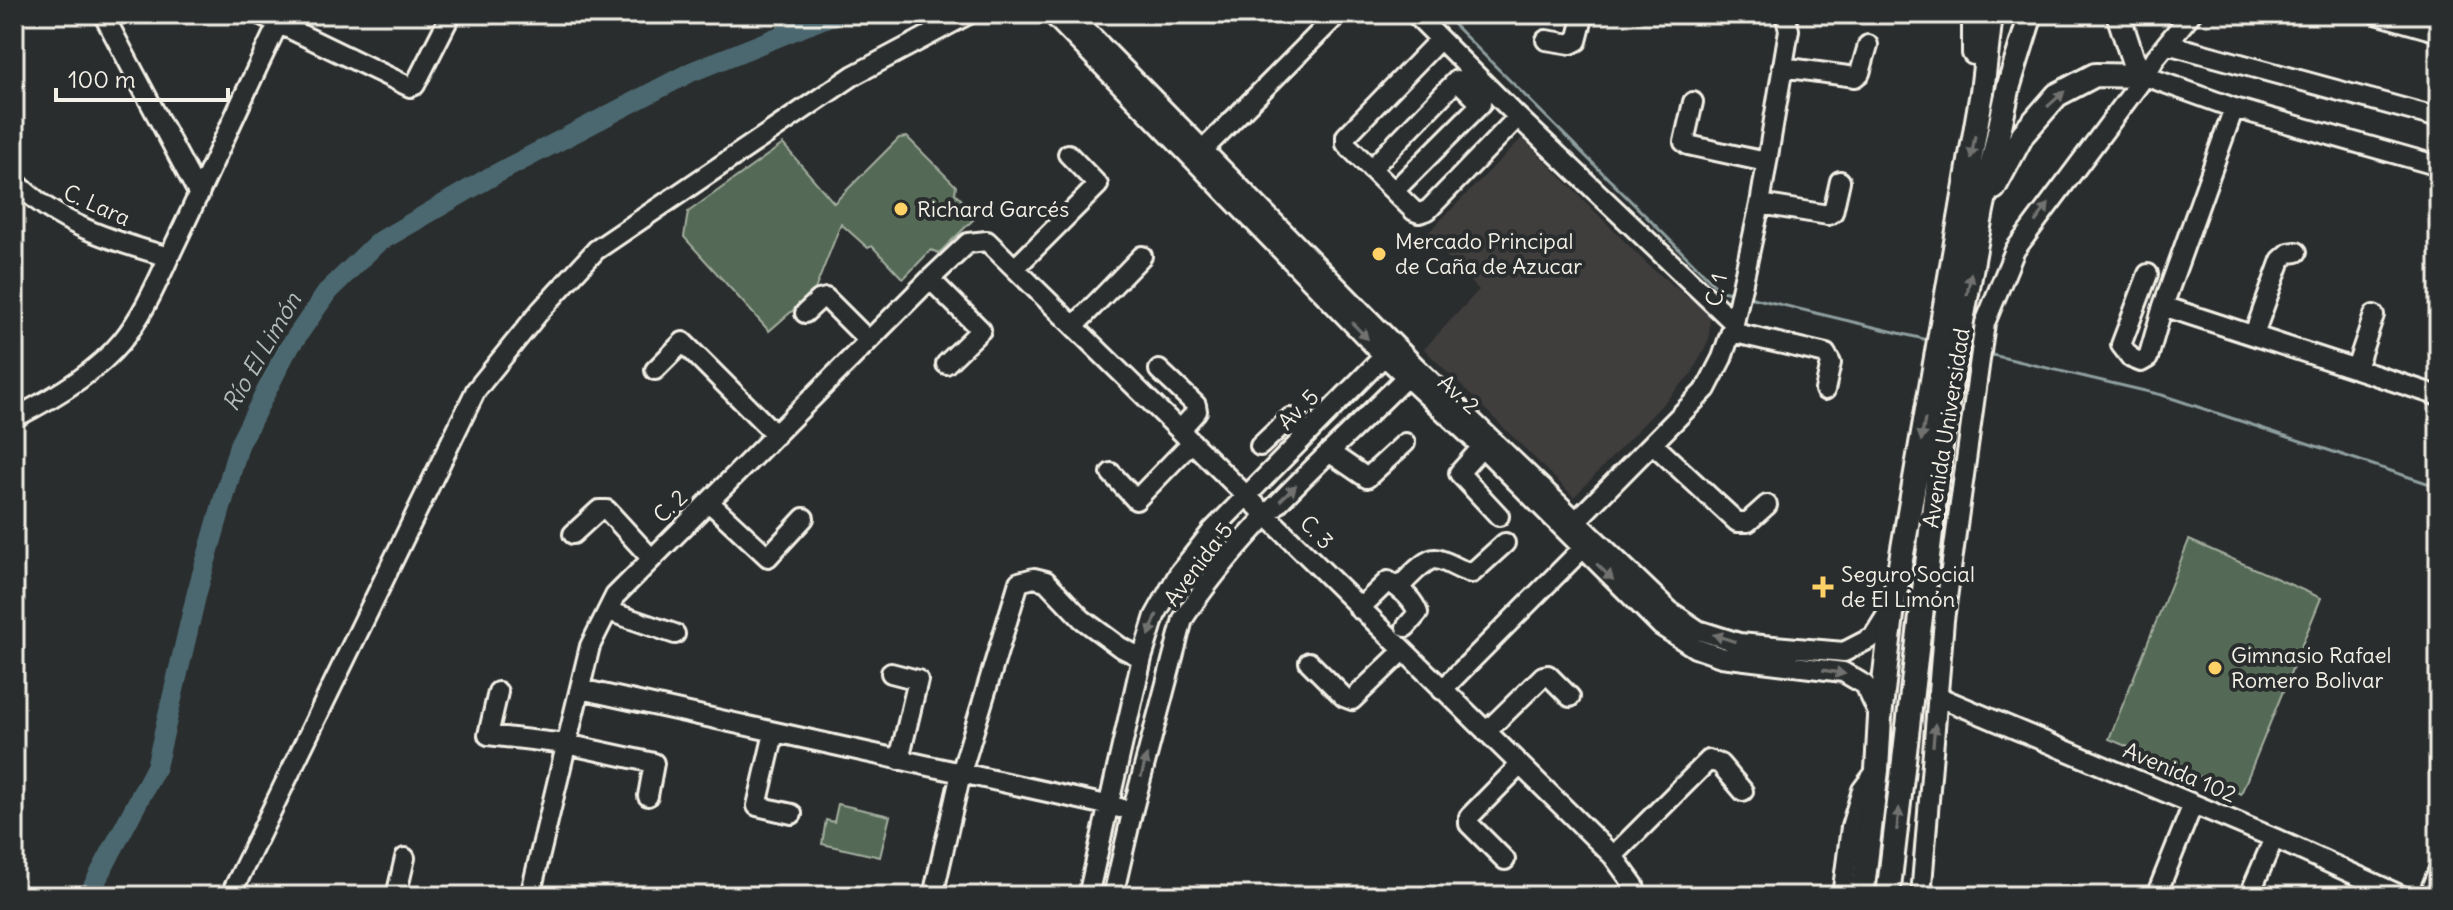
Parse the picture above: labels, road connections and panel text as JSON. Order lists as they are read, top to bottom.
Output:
{
  "streets": {
    "main road": ["Avenida Universidad"],
    "street": [
      "C. Lara",
      "C. 1",
      "Av. 2",
      "Av. 5",
      "C. 2",
      "C. 3",
      "Avenida 5",
      "Avenida 102"
    ]
  },
  "crossings": [
    ["C. 1", "Av. 2"],
    ["Av. 2", "Av. 5"],
    ["Av. 2", "Avenida Universidad"],
    ["Av. 2", "Avenida 5"],
    ["Av. 5", "C. 3"],
    ["Av. 5", "Avenida 5"],
    ["Avenida Universidad", "Avenida 102"],
    ["C. 2", "C. 3"],
    ["C. 3", "Avenida 5"]
  ],
  "water": ["Río El Limón"],
  "places": {
    "other": ["Richard Garcés", "Mercado Principal de Caña de Azucar", "Gimnasio Rafael Romero Bolivar"],
    "health": ["Seguro Social de El Limón"]
  },
  "scale_bar": "100 m"
}
